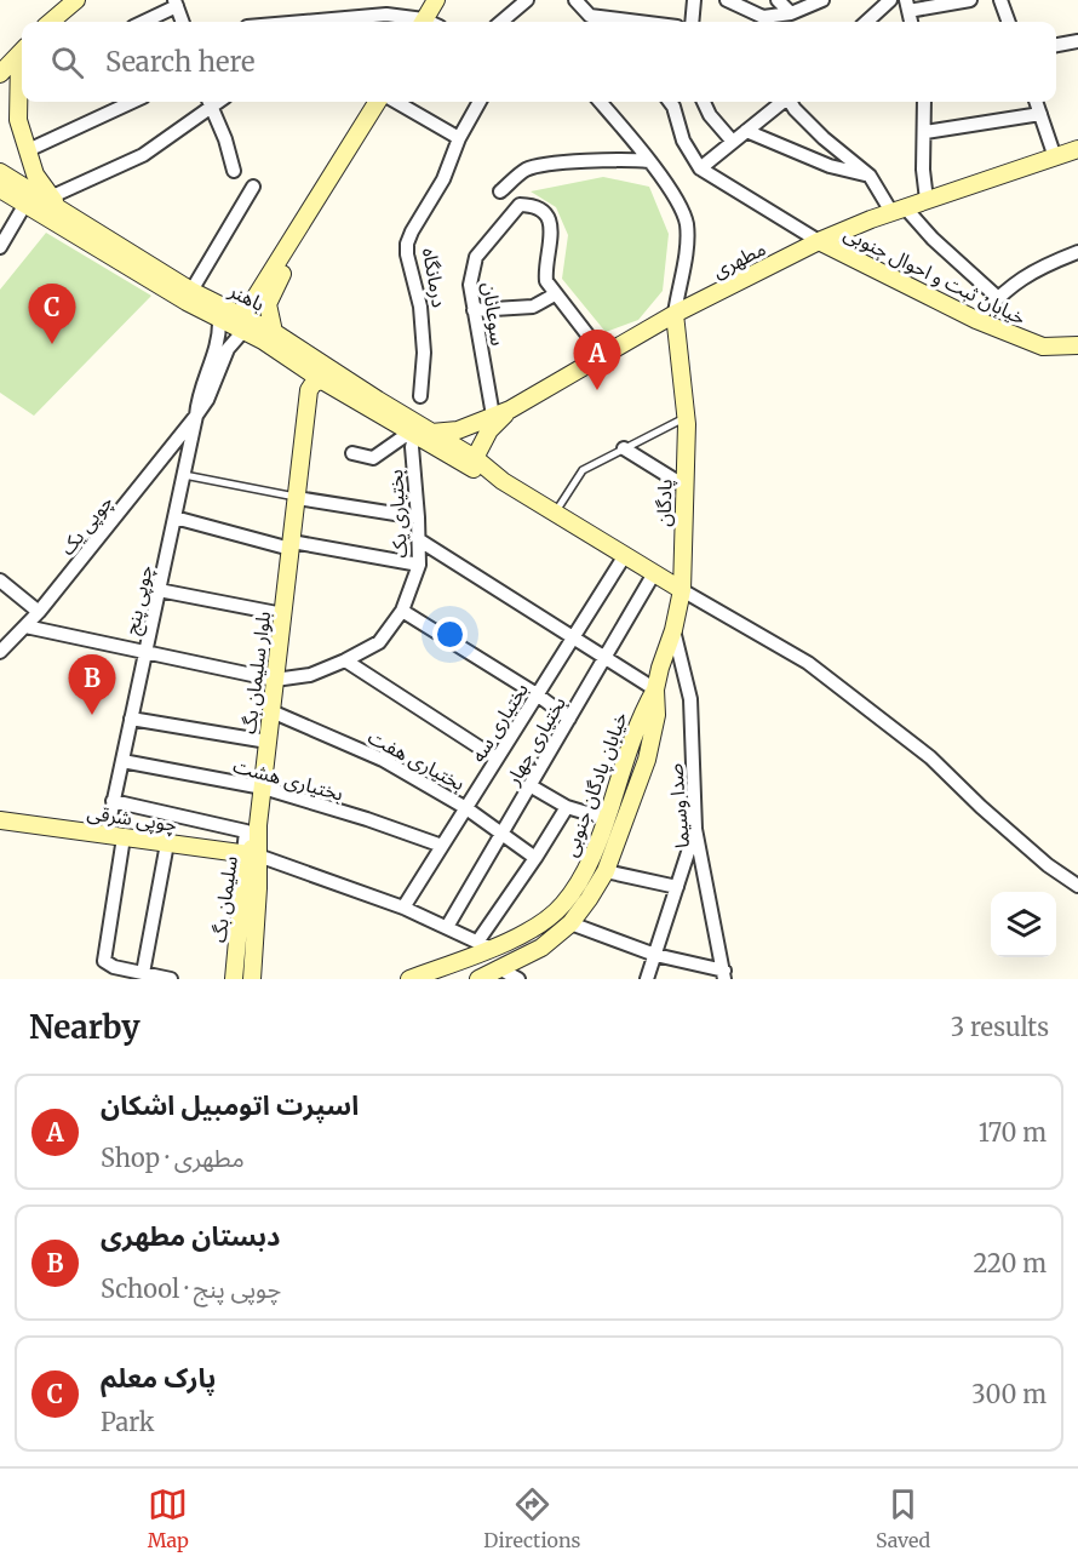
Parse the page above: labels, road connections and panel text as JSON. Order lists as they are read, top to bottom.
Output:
{
  "streets": {
    "main road": [
      "مطهری",
      "خیابان ثبت و احوال جنوبی",
      "باهنر",
      "پادگان",
      "بلوار سلیمان بگ",
      "خیابان پادگان جنوبی",
      "چوپی شرقی",
      "سلیمان بگ"
    ],
    "street": [
      "درمانگاه",
      "سوعانان",
      "بختیاری یک",
      "چوپی یک",
      "چوپی پنج",
      "بختیاری سه",
      "بختیاری چهار",
      "بختیاری هفت",
      "بختیاری هشت",
      "صدا وسیما"
    ]
  },
  "crossings": [
    ["مطهری", "خیابان ثبت و احوال جنوبی"],
    ["مطهری", "باهنر"],
    ["مطهری", "سوعانان"],
    ["مطهری", "پادگان"],
    ["مطهری", "بختیاری یک"],
    ["باهنر", "پادگان"],
    ["باهنر", "بختیاری یک"],
    ["باهنر", "چوپی یک"],
    ["باهنر", "بلوار سلیمان بگ"],
    ["باهنر", "بختیاری سه"],
    ["باهنر", "بختیاری چهار"],
    ["پادگان", "خیابان پادگان جنوبی"],
    ["پادگان", "صدا وسیما"],
    ["بختیاری یک", "بلوار سلیمان بگ"],
    ["چوپی یک", "چوپی پنج"],
    ["چوپی پنج", "بختیاری هشت"],
    ["چوپی پنج", "چوپی شرقی"],
    ["بلوار سلیمان بگ", "بختیاری هفت"],
    ["بلوار سلیمان بگ", "بختیاری هشت"],
    ["بلوار سلیمان بگ", "چوپی شرقی"],
    ["بلوار سلیمان بگ", "سلیمان بگ"],
    ["بختیاری سه", "بختیاری هفت"],
    ["بختیاری سه", "بختیاری هشت"],
    ["بختیاری چهار", "بختیاری هفت"],
    ["چوپی شرقی", "سلیمان بگ"]
  ],
  "page": {
    "search": "Search here",
    "pins": ["C", "A", "B"],
    "heading": ["Nearby", "3 results"],
    "list": [
      {
        "mark": "A",
        "name": "اسپرت اتومبیل اشکان",
        "note": "Shop · مطهری",
        "value": "170 m"
      },
      {
        "mark": "B",
        "name": "دبستان مطهری",
        "note": "School · چوپی پنج",
        "value": "220 m"
      },
      {
        "mark": "C",
        "name": "پارک معلم",
        "note": "Park",
        "value": "300 m"
      }
    ],
    "nav": ["Map", "Directions", "Saved"]
  }
}
